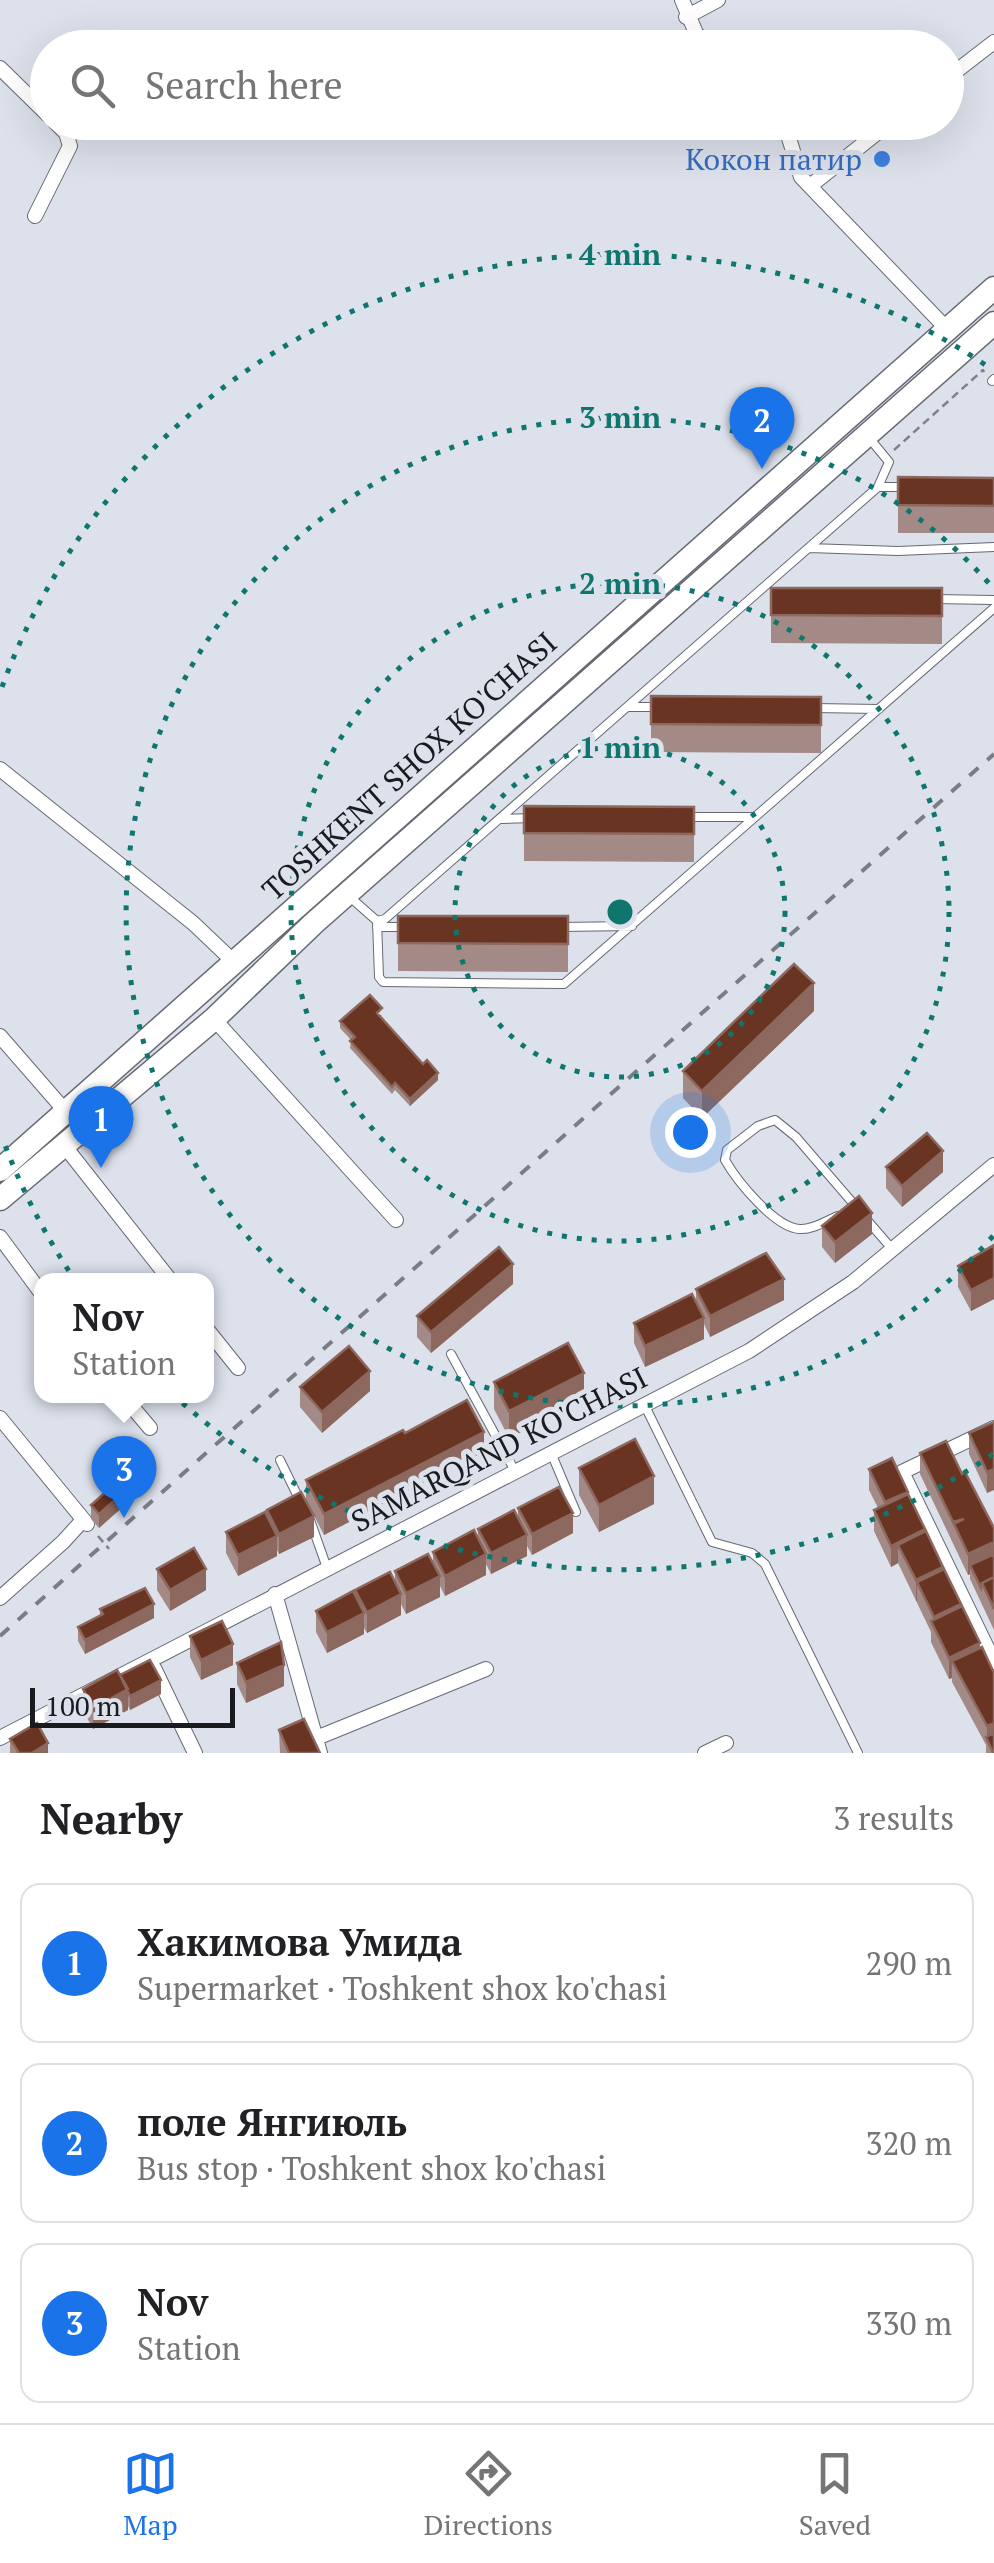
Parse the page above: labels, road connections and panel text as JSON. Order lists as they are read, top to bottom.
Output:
{
  "streets": {
    "main road": ["TOSHKENT SHOX KO'CHASI"],
    "street": ["SAMARQAND KO'CHASI"]
  },
  "places": ["Кокон патир"],
  "scale_bar": "100 m",
  "page": {
    "search": "Search here",
    "pins": ["2", "1", "3"],
    "popup": ["Nov", "Station"],
    "scale": "100 m",
    "heading": ["Nearby", "3 results"],
    "list": [
      {
        "mark": "1",
        "name": "Хакимова Умида",
        "note": "Supermarket · Toshkent shox ko'chasi",
        "value": "290 m"
      },
      {
        "mark": "2",
        "name": "поле Янгиюль",
        "note": "Bus stop · Toshkent shox ko'chasi",
        "value": "320 m"
      },
      {
        "mark": "3",
        "name": "Nov",
        "note": "Station",
        "value": "330 m"
      }
    ],
    "nav": ["Map", "Directions", "Saved"]
  },
  "rings": [
    "4 min",
    "3 min",
    "2 min",
    "1 min"
  ]
}
